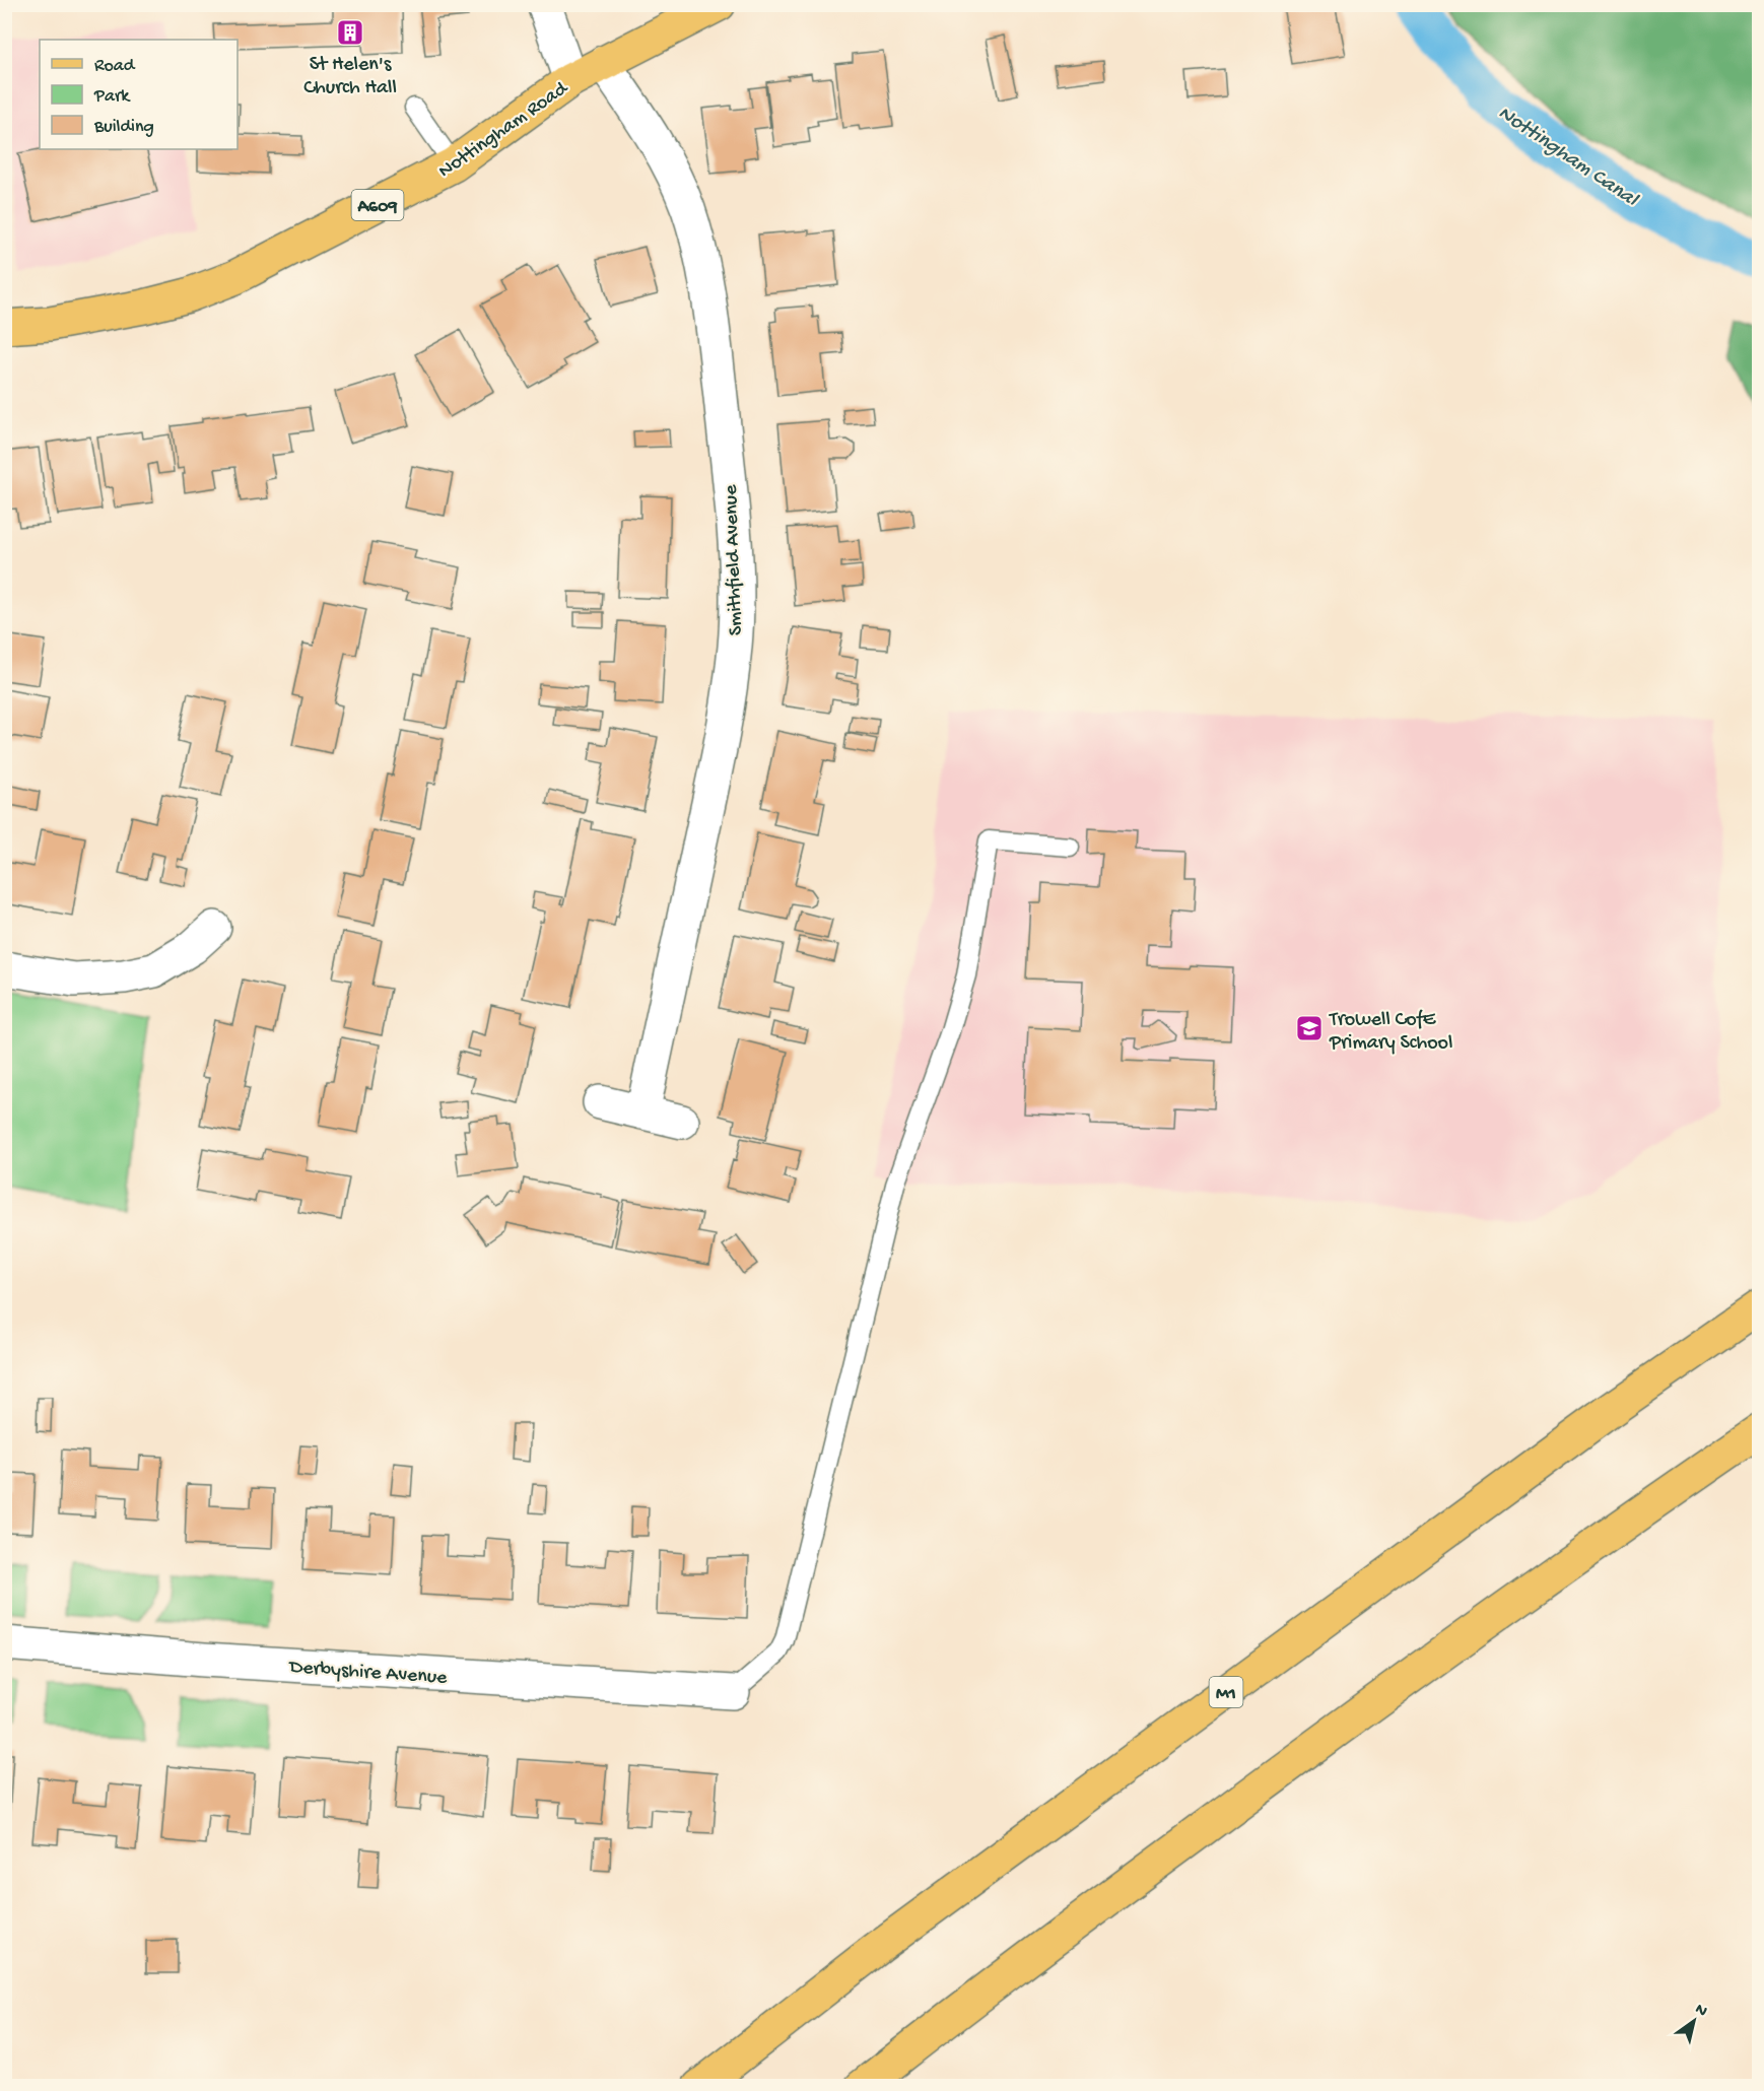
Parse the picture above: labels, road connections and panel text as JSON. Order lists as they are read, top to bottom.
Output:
{
  "streets": {
    "main road": ["Nottingham Road", "A609", "M1"],
    "street": ["Smithfield Avenue", "Derbyshire Avenue"]
  },
  "crossings": [
    ["Nottingham Road", "Smithfield Avenue"]
  ],
  "water": ["Nottingham Canal"],
  "places": {
    "building": ["St Helen's Church Hall"],
    "school or university": ["Trowell CofE Primary School"]
  },
  "legend": ["Road", "Park", "Building"],
  "north": "top right"
}
